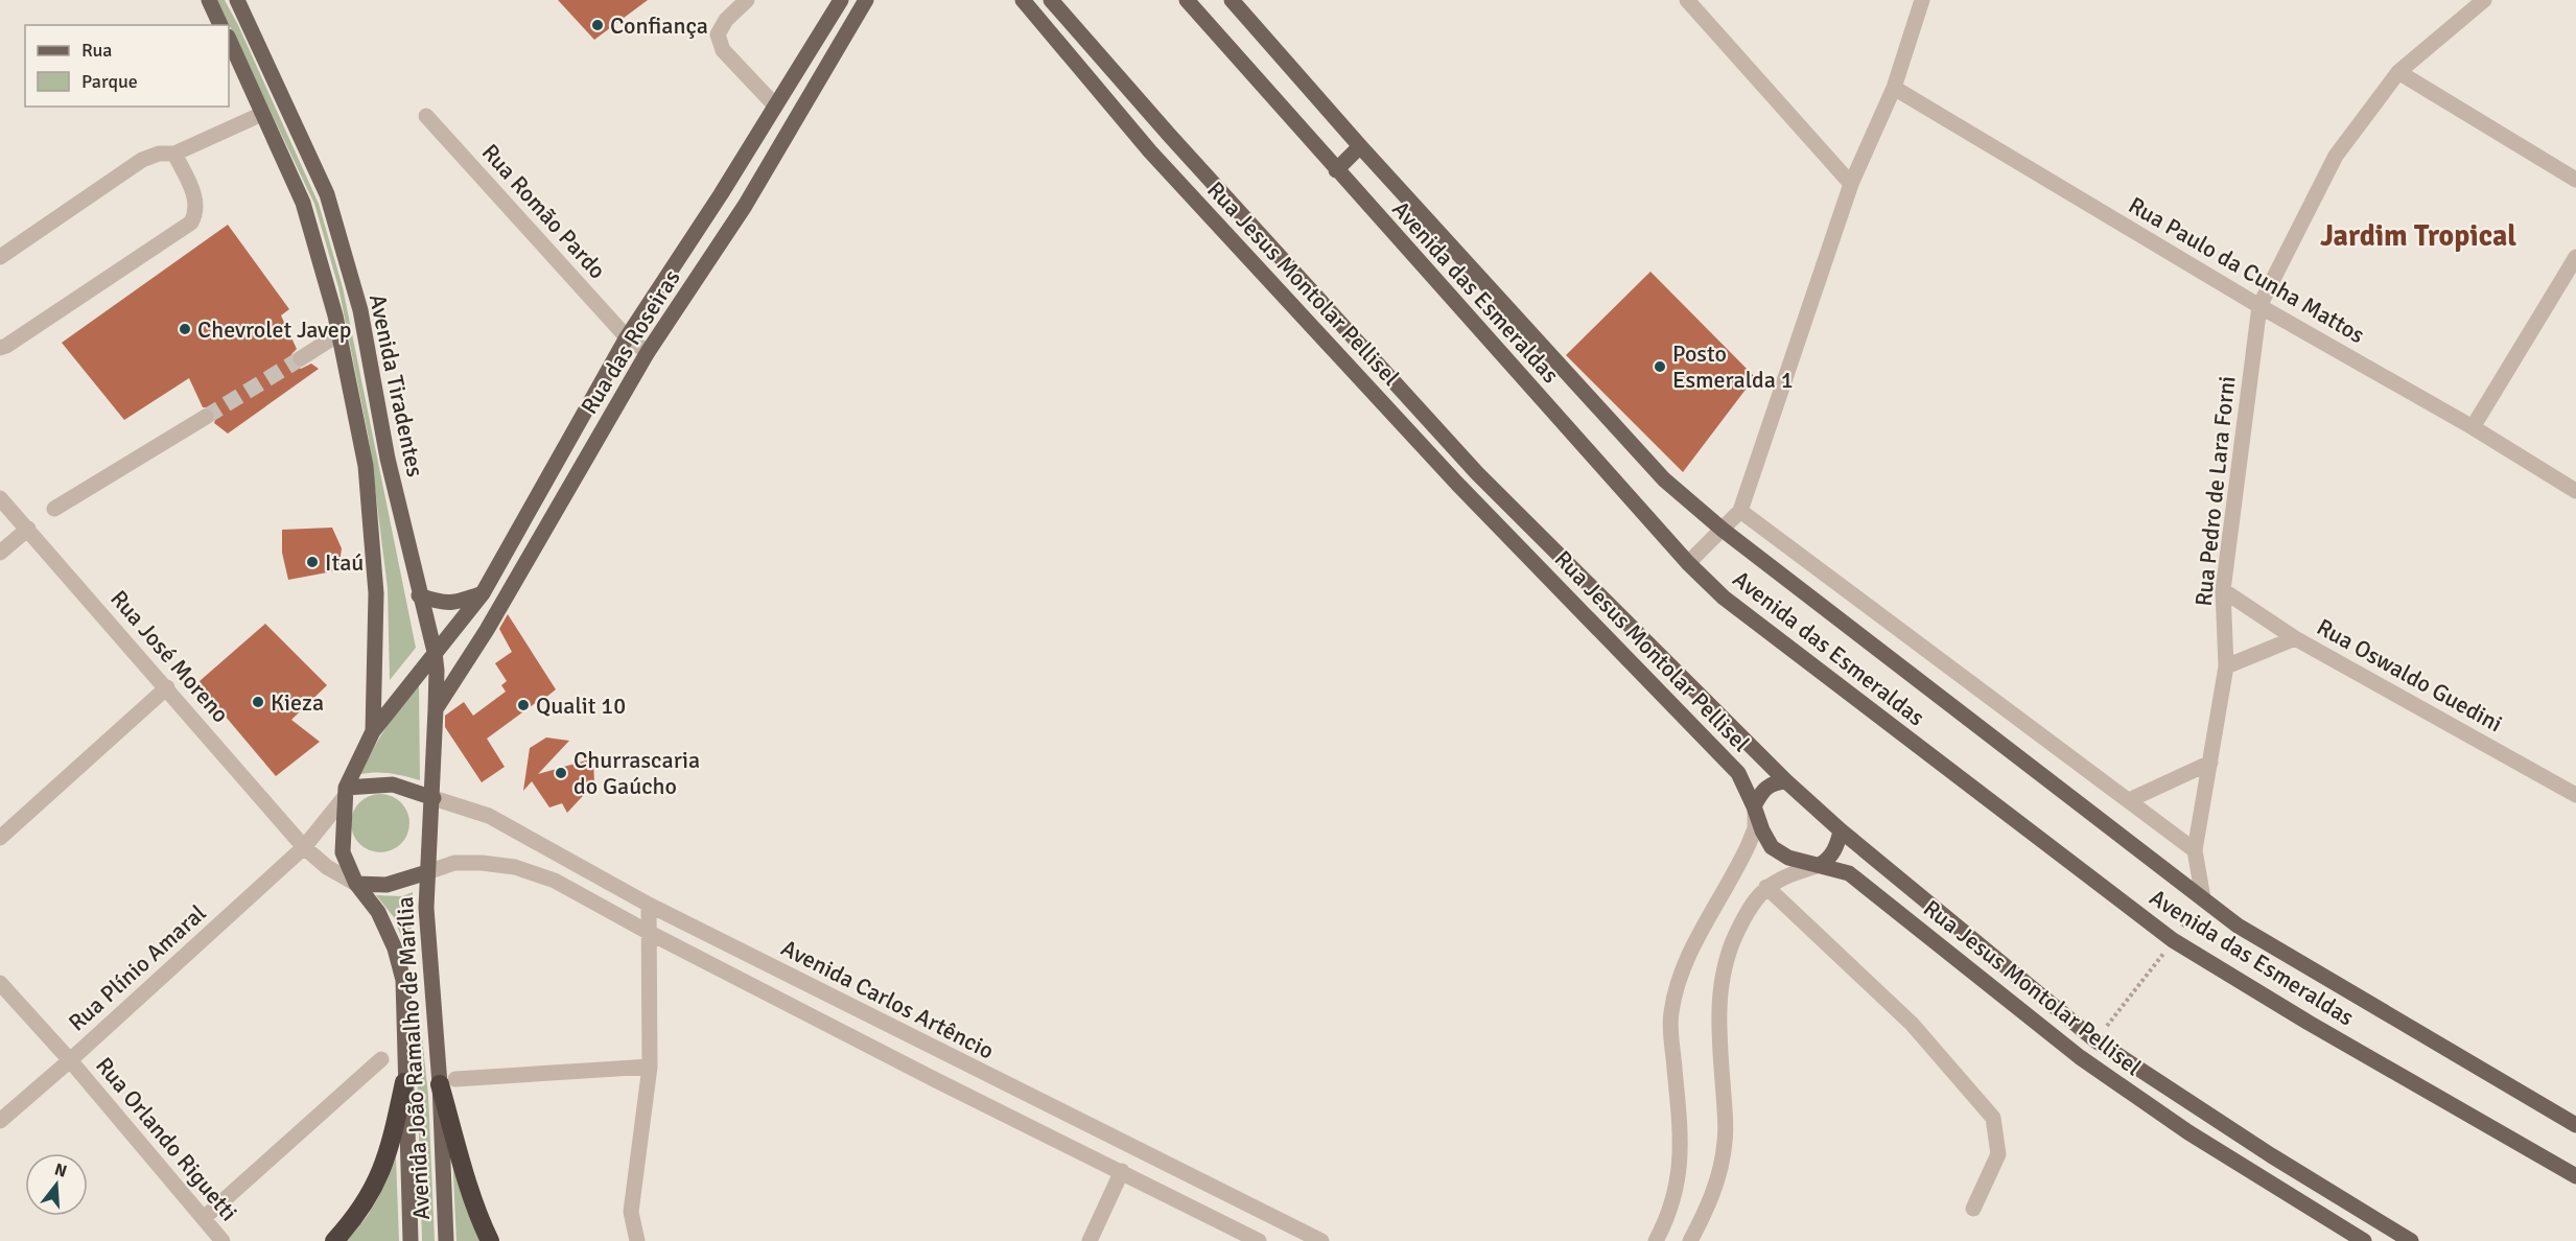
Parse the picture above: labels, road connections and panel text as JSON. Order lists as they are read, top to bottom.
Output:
{
  "streets": {
    "main road": [
      "Rua Jesus Montolar Pellisel",
      "Avenida das Esmeraldas",
      "Rua das Roseiras",
      "Avenida Tiradentes",
      "Avenida João Ramalho de Marília"
    ],
    "street": [
      "Rua Romão Pardo",
      "Rua Paulo da Cunha Mattos",
      "Rua Pedro de Lara Forni",
      "Rua José Moreno",
      "Rua Oswaldo Guedini",
      "Rua Plínio Amaral",
      "Avenida Carlos Artêncio",
      "Rua Orlando Riguetti"
    ]
  },
  "crossings": [
    ["Rua Romão Pardo", "Rua das Roseiras"],
    ["Rua Paulo da Cunha Mattos", "Rua Pedro de Lara Forni"],
    ["Avenida das Esmeraldas", "Rua Pedro de Lara Forni"],
    ["Rua das Roseiras", "Avenida Tiradentes"],
    ["Avenida Tiradentes", "Rua José Moreno"],
    ["Avenida Tiradentes", "Rua Plínio Amaral"],
    ["Avenida Tiradentes", "Avenida Carlos Artêncio"],
    ["Avenida Tiradentes", "Avenida João Ramalho de Marília"],
    ["Rua Pedro de Lara Forni", "Rua Oswaldo Guedini"],
    ["Rua José Moreno", "Rua Plínio Amaral"],
    ["Rua José Moreno", "Avenida Carlos Artêncio"],
    ["Rua José Moreno", "Avenida João Ramalho de Marília"],
    ["Rua Plínio Amaral", "Avenida Carlos Artêncio"],
    ["Rua Plínio Amaral", "Avenida João Ramalho de Marília"],
    ["Rua Plínio Amaral", "Rua Orlando Riguetti"],
    ["Avenida Carlos Artêncio", "Avenida João Ramalho de Marília"]
  ],
  "districts": ["Jardim Tropical"],
  "places": [
    "Confiança",
    "Chevrolet Javep",
    "Posto Esmeralda 1",
    "Itaú",
    "Kieza",
    "Qualit 10",
    "Churrascaria do Gaúcho"
  ],
  "legend": ["Rua", "Parque"],
  "north": "top"
}
